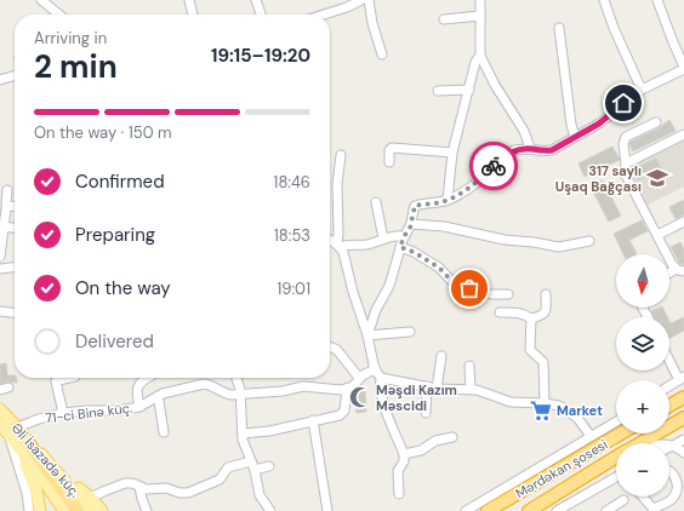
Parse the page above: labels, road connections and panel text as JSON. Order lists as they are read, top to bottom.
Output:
{
  "streets": {
    "highway": ["Mərdəkan şosesi"],
    "main road": ["Əli İsazadə küç."],
    "street": ["71-ci Binə küç."]
  },
  "crossings": [
    ["71-ci Binə küç.", "Əli İsazadə küç."]
  ],
  "places": {
    "school or university": ["317 saylı Uşaq Bağçası"],
    "mosque": ["Məşdi Kazım Məscidi"],
    "supermarket": ["Market"]
  },
  "north": "bottom",
  "page": {
    "heading": ["2 min", "Arriving in", "19:15–19:20"],
    "bar": "On the way · 150 m",
    "list": [
      ["Confirmed", "18:46"],
      ["Preparing", "18:53"],
      ["On the way", "19:01"],
      "Delivered"
    ],
    "map_buttons": ["+", "−"]
  }
}
